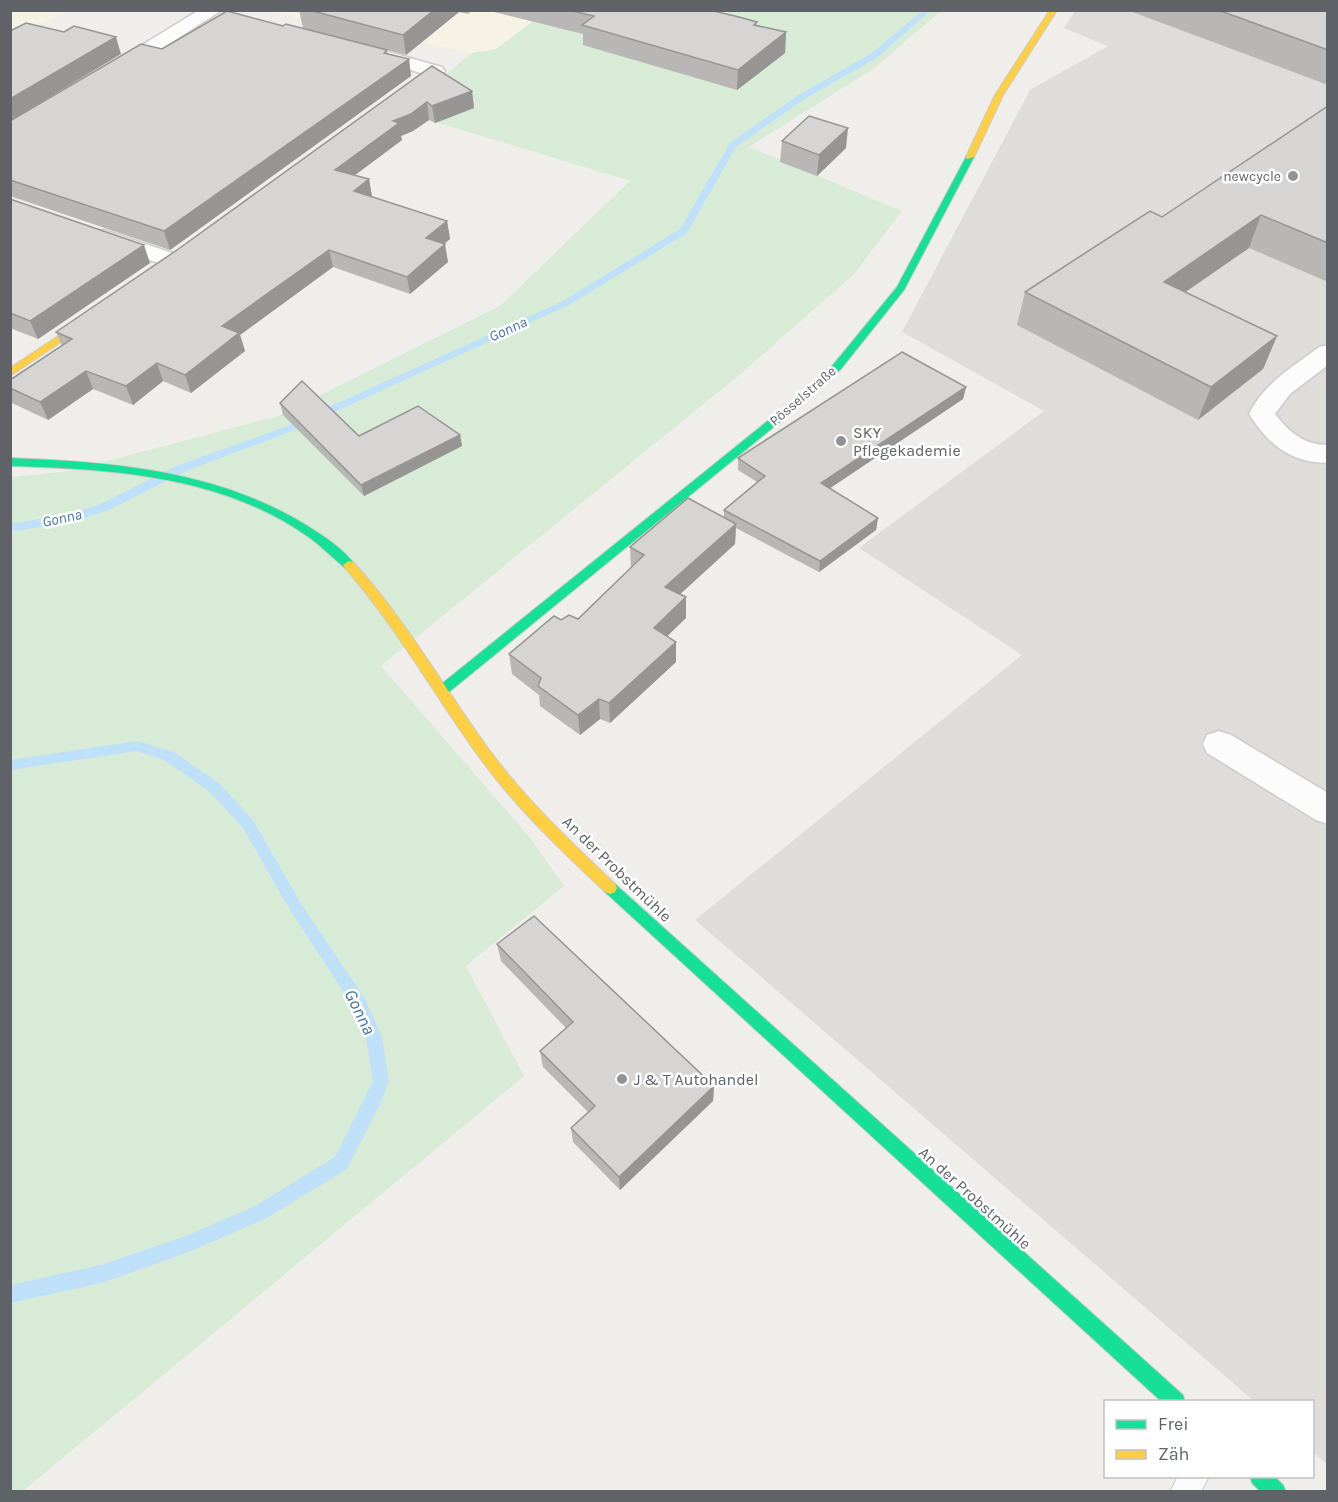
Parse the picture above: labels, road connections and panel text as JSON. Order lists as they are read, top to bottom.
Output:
{
  "streets": {
    "street": ["Pösselstraße", "An der Probstmühle"]
  },
  "crossings": [
    ["Pösselstraße", "An der Probstmühle"]
  ],
  "water": ["Gonna"],
  "places": ["newcycle", "SKY Pflegekademie", "J & T Autohandel"],
  "legend": ["Frei", "Zäh"]
}
